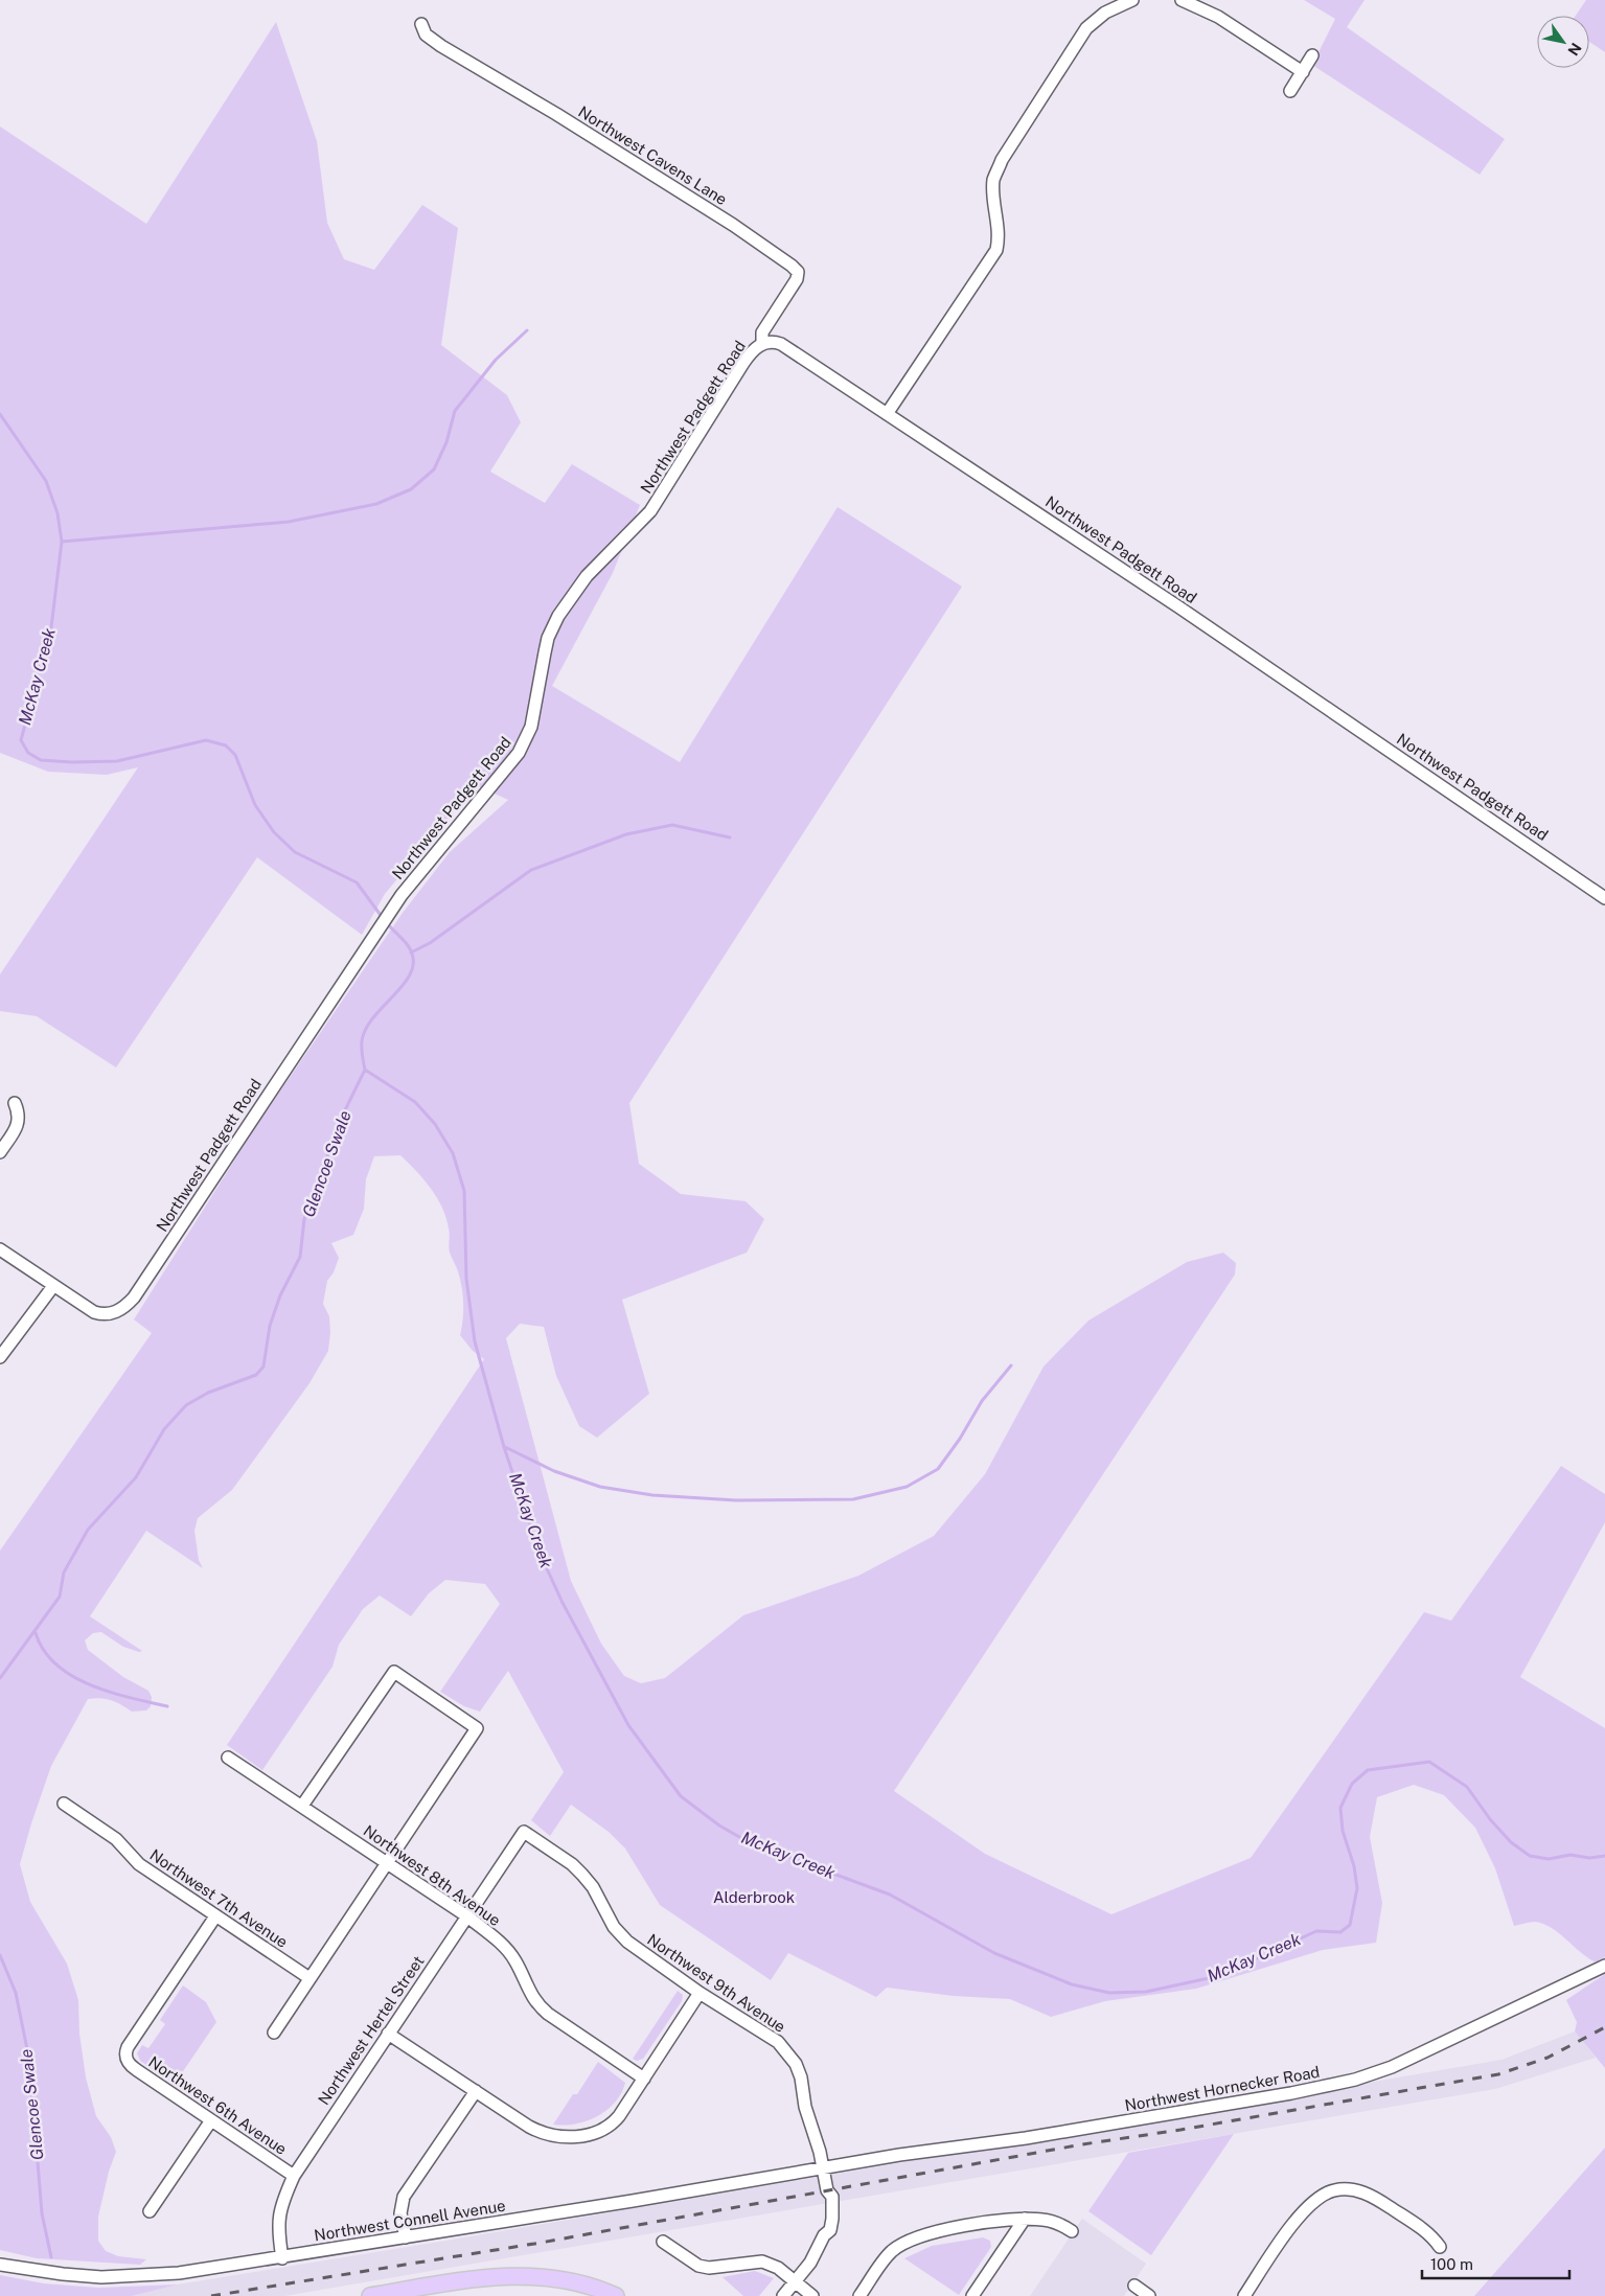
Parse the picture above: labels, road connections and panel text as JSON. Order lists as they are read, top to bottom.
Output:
{
  "streets": {
    "street": [
      "Northwest Cavens Lane",
      "Northwest Padgett Road",
      "Northwest 8th Avenue",
      "Northwest 7th Avenue",
      "Northwest 9th Avenue",
      "Northwest Hertel Street",
      "Northwest Hornecker Road",
      "Northwest 6th Avenue",
      "Northwest Connell Avenue"
    ]
  },
  "crossings": [
    ["Northwest Cavens Lane", "Northwest Padgett Road"],
    ["Northwest 8th Avenue", "Northwest Hertel Street"],
    ["Northwest 7th Avenue", "Northwest 6th Avenue"],
    ["Northwest 9th Avenue", "Northwest Hertel Street"],
    ["Northwest 9th Avenue", "Northwest Hornecker Road"],
    ["Northwest 9th Avenue", "Northwest Connell Avenue"],
    ["Northwest Hertel Street", "Northwest 6th Avenue"],
    ["Northwest Hertel Street", "Northwest Connell Avenue"],
    ["Northwest Hornecker Road", "Northwest Connell Avenue"]
  ],
  "water": ["McKay Creek", "Glencoe Swale"],
  "parks": ["Alderbrook"],
  "scale_bar": "100 m",
  "north": "bottom right"
}
